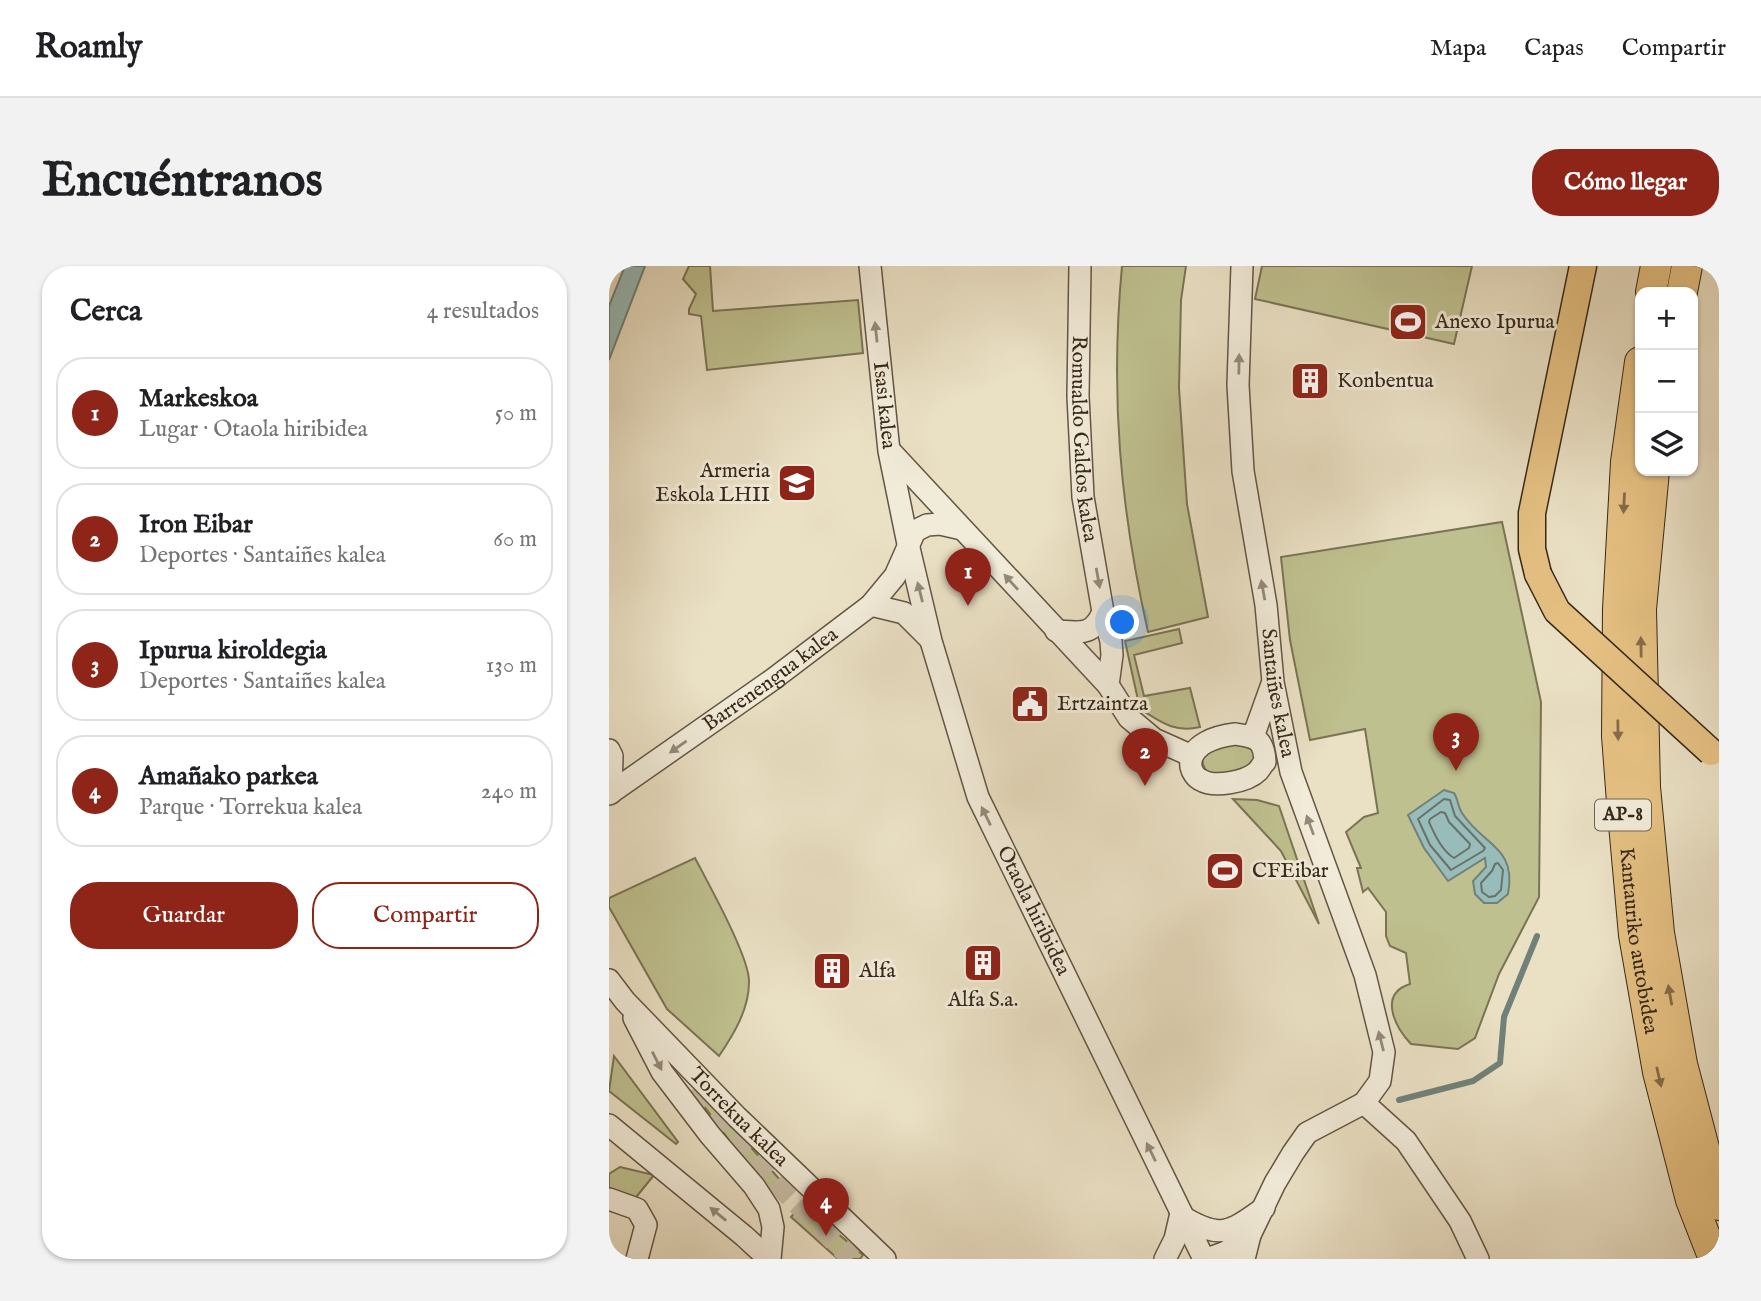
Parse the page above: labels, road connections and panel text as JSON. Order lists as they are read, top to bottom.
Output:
{
  "streets": {
    "highway": ["AP-8", "Kantauriko autobidea"],
    "street": [
      "Isasi kalea",
      "Romualdo Galdos kalea",
      "Barrenengua kalea",
      "Santaiñes kalea",
      "Otaola hiribidea",
      "Torrekua kalea"
    ]
  },
  "crossings": [
    ["Isasi kalea", "Barrenengua kalea"],
    ["Isasi kalea", "Otaola hiribidea"],
    ["Barrenengua kalea", "Otaola hiribidea"]
  ],
  "one_way": [
    "Isasi kalea",
    "Romualdo Galdos kalea",
    "Barrenengua kalea",
    "Santaiñes kalea",
    "Otaola hiribidea"
  ],
  "places": {
    "sports": ["Anexo Ipurua", "CFEibar"],
    "building": ["Konbentua", "Alfa S.a.", "Alfa"],
    "school or university": ["Armeria Eskola LHII"],
    "public building": ["Ertzaintza"]
  },
  "page": {
    "header": "Roamly",
    "nav": ["Mapa", "Capas", "Compartir"],
    "buttons": [
      "Cómo llegar",
      ["Guardar", "Compartir"]
    ],
    "title": "Encuéntranos",
    "heading": ["Cerca", "4 resultados"],
    "map_buttons": ["+", "−"],
    "list": [
      {
        "mark": "1",
        "name": "Markeskoa",
        "note": "Lugar · Otaola hiribidea",
        "value": "50 m"
      },
      {
        "mark": "2",
        "name": "Iron Eibar",
        "note": "Deportes · Santaiñes kalea",
        "value": "60 m"
      },
      {
        "mark": "3",
        "name": "Ipurua kiroldegia",
        "note": "Deportes · Santaiñes kalea",
        "value": "130 m"
      },
      {
        "mark": "4",
        "name": "Amañako parkea",
        "note": "Parque · Torrekua kalea",
        "value": "240 m"
      }
    ],
    "pins": [
      "1",
      "3",
      "2",
      "4"
    ]
  }
}
